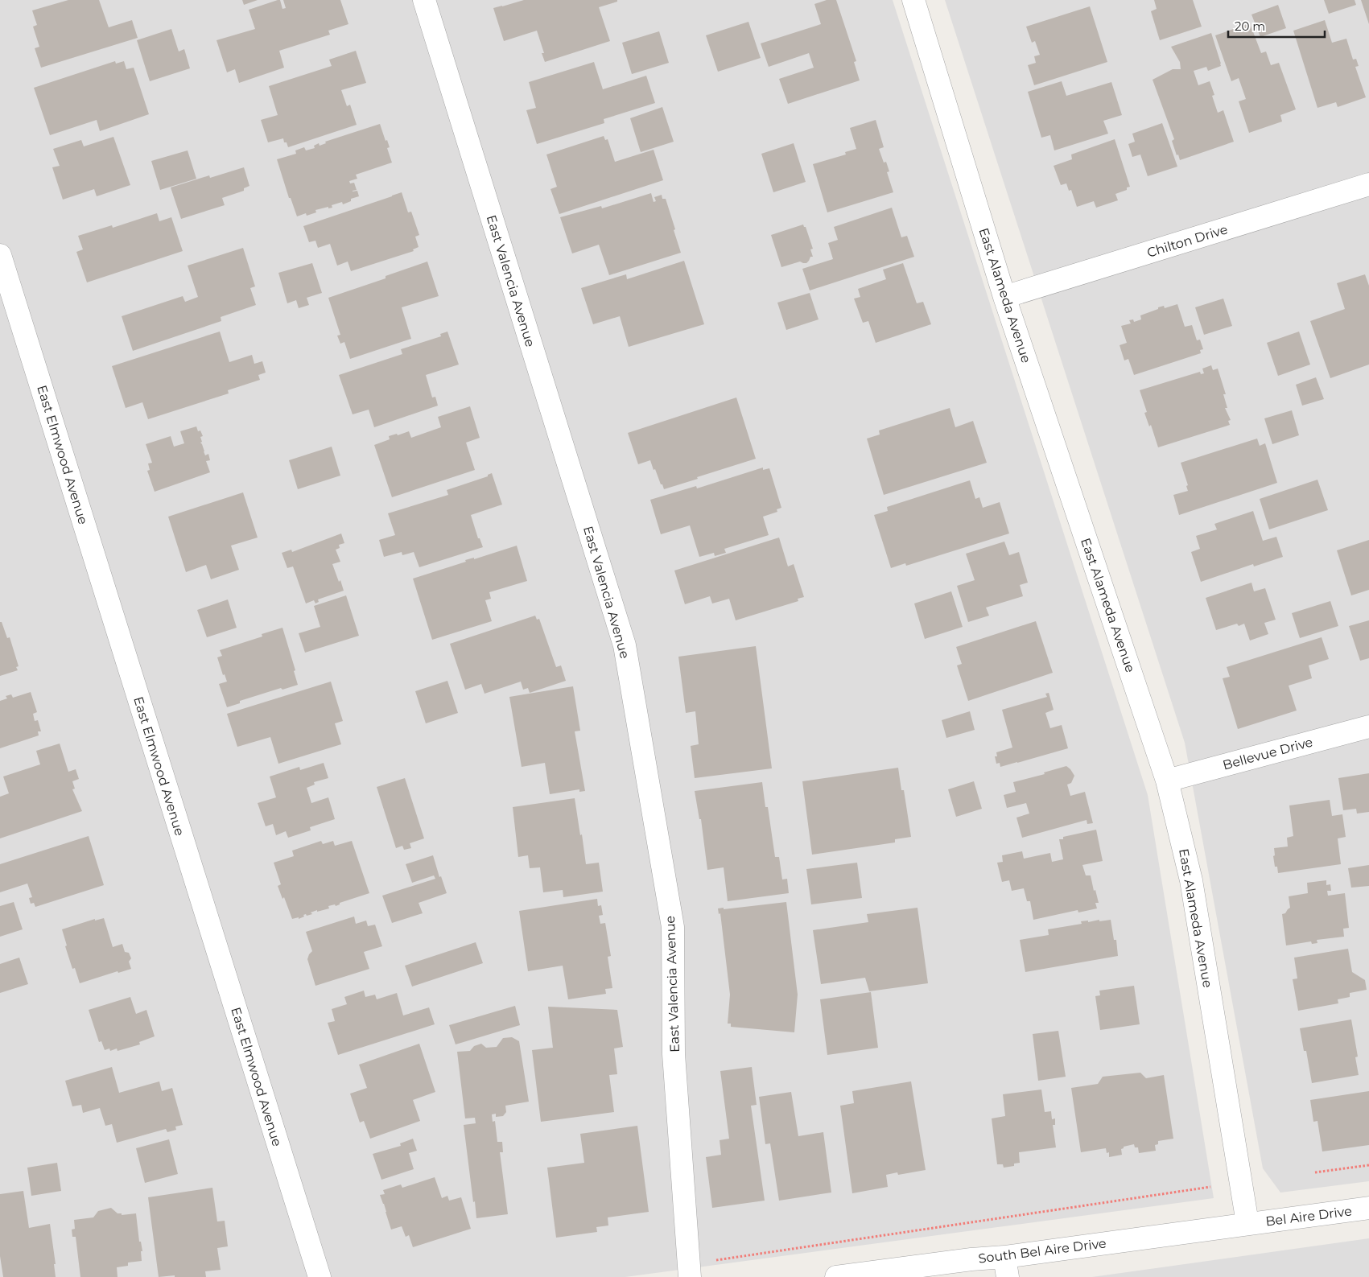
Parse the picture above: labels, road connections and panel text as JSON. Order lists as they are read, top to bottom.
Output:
{
  "streets": {
    "street": [
      "Chilton Drive",
      "East Valencia Avenue",
      "East Alameda Avenue",
      "East Elmwood Avenue",
      "Bellevue Drive",
      "Bel Aire Drive",
      "South Bel Aire Drive"
    ]
  },
  "crossings": [
    ["Chilton Drive", "East Alameda Avenue"],
    ["East Alameda Avenue", "Bellevue Drive"],
    ["East Alameda Avenue", "Bel Aire Drive"],
    ["East Alameda Avenue", "South Bel Aire Drive"],
    ["Bel Aire Drive", "South Bel Aire Drive"]
  ],
  "scale_bar": "20 m"
}
